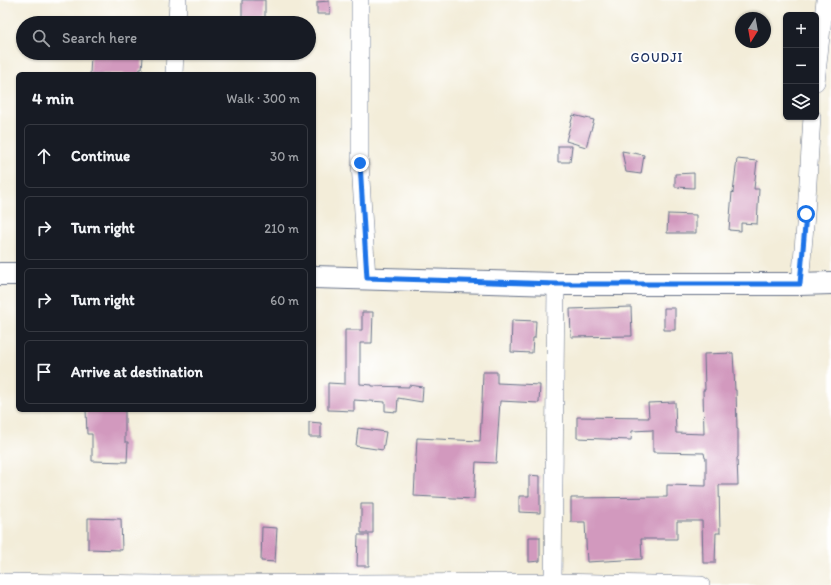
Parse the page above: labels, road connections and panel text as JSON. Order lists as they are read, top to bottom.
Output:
{
  "districts": ["GOUDJI"],
  "north": "bottom",
  "page": {
    "map_buttons": ["+", "−"],
    "search": "Search here",
    "heading": ["4 min", "Walk · 300 m"],
    "list": [
      ["Continue", "30 m"],
      ["Turn right", "210 m"],
      ["Turn right", "60 m"],
      "Arrive at destination"
    ]
  }
}
